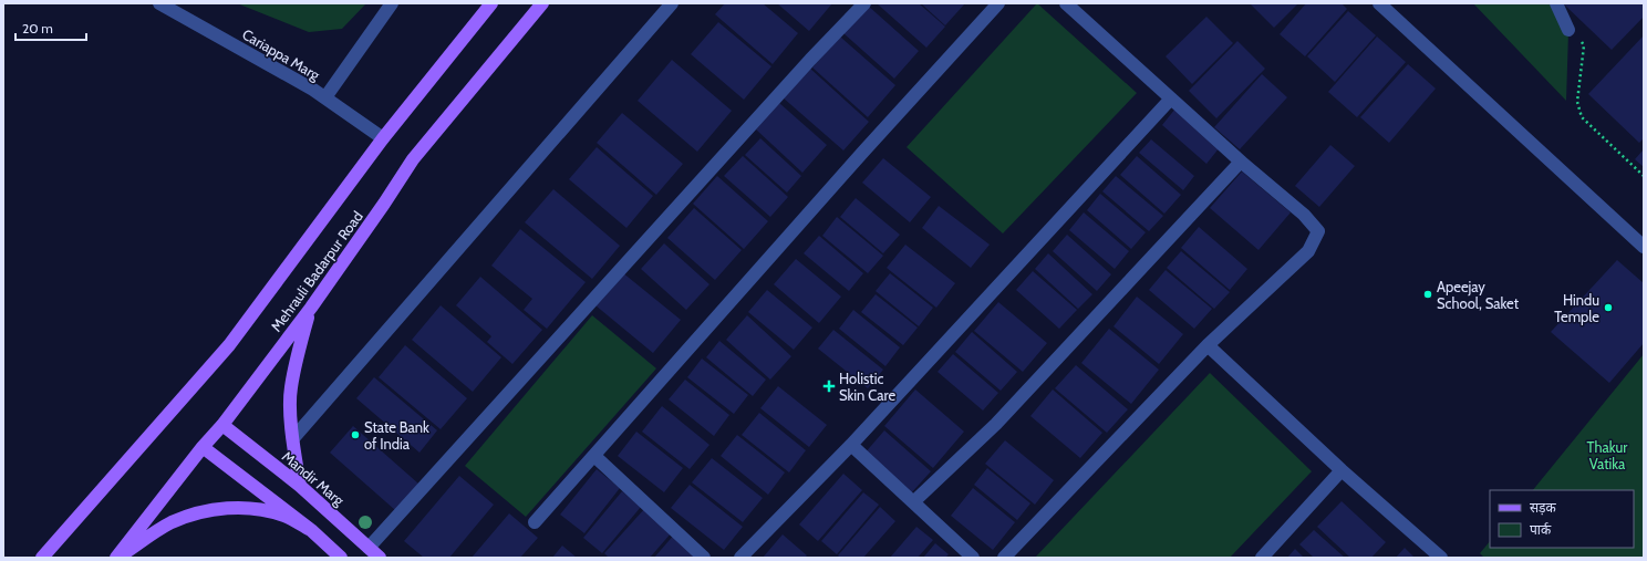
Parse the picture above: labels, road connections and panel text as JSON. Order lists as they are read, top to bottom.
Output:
{
  "streets": {
    "main road": ["Mehrauli Badarpur Road", "Mandir Marg"],
    "street": ["Cariappa Marg"]
  },
  "crossings": [
    ["Cariappa Marg", "Mehrauli Badarpur Road"],
    ["Mehrauli Badarpur Road", "Mandir Marg"]
  ],
  "parks": ["Thakur Vatika"],
  "places": {
    "other": ["Apeejay School, Saket", "Hindu Temple", "State Bank of India"],
    "health": ["Holistic Skin Care"]
  },
  "legend": ["सड़क", "पार्क"],
  "scale_bar": "20 m"
}
